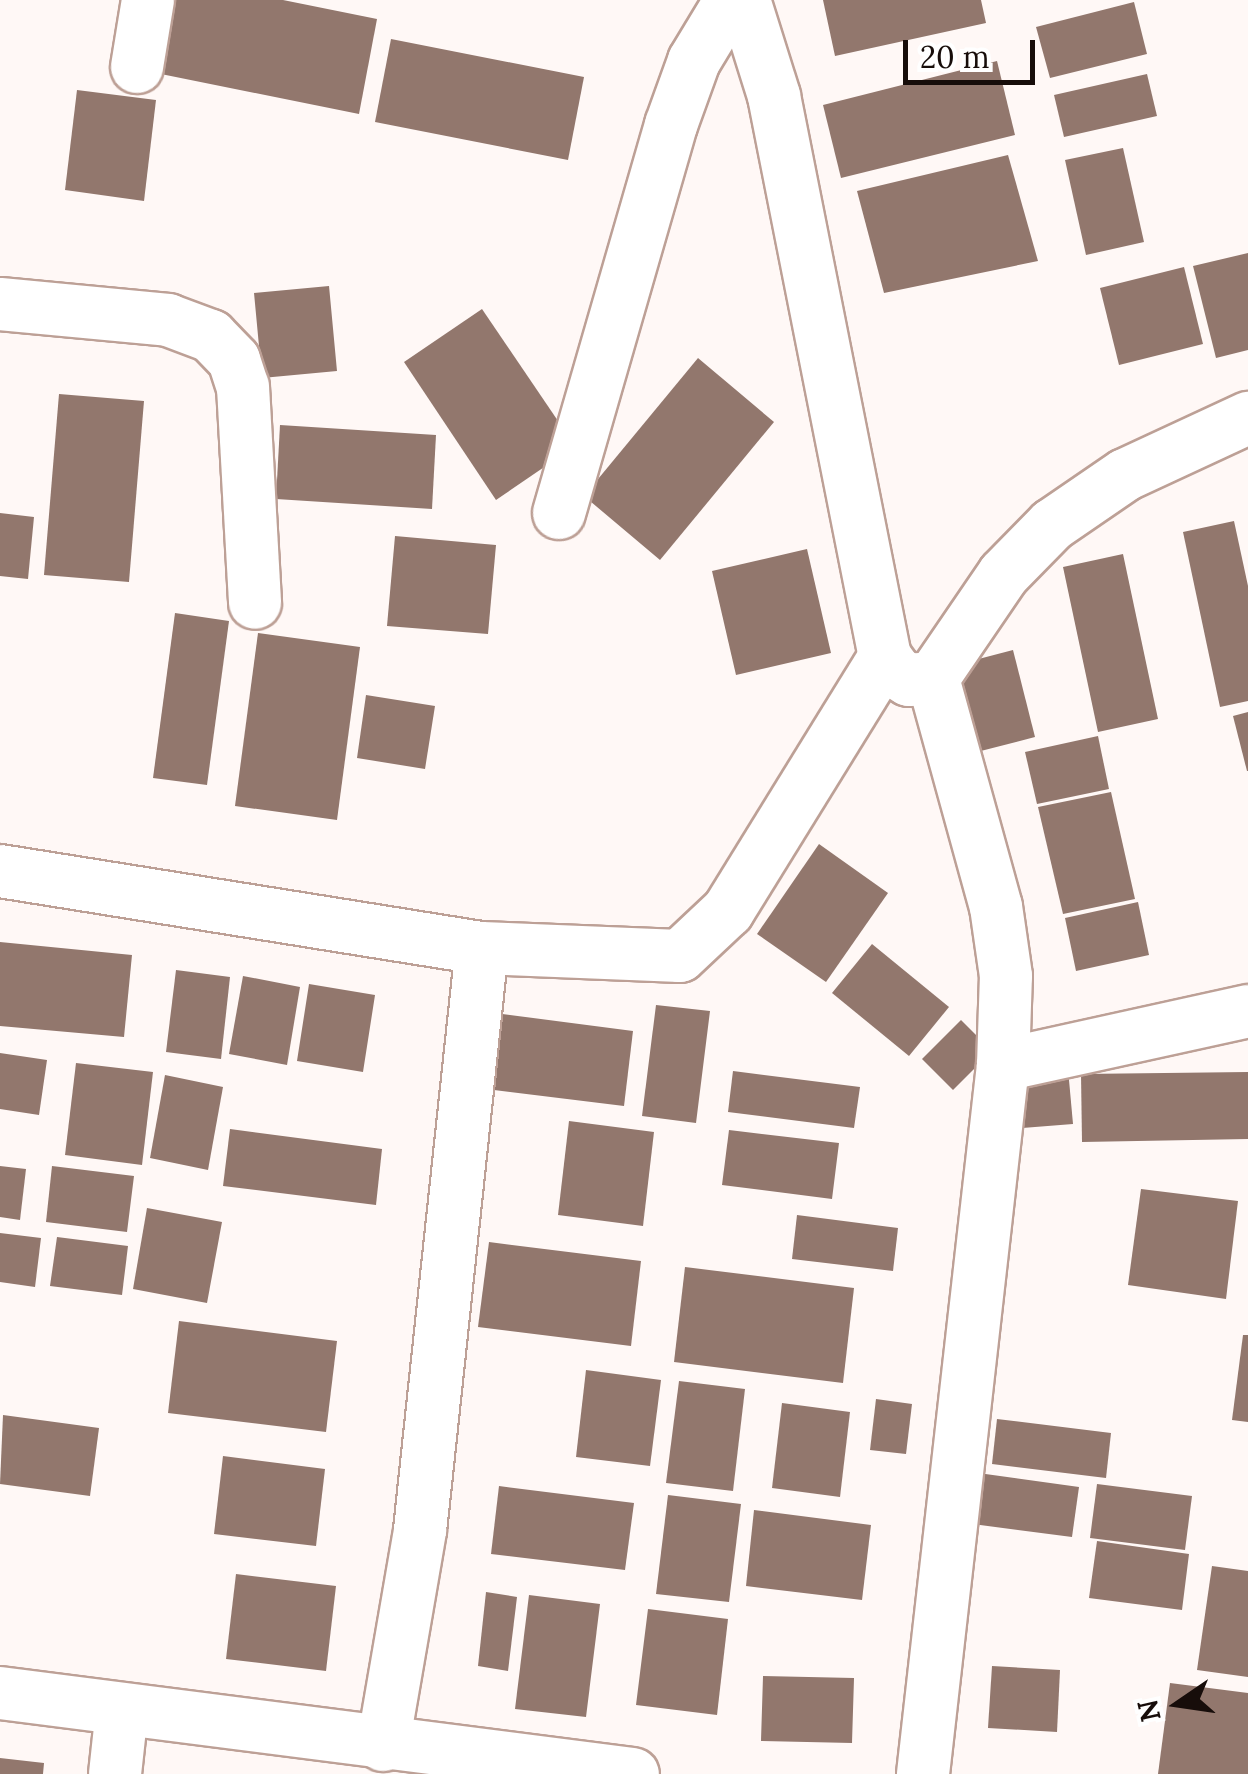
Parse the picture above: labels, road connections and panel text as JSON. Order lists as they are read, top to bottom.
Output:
{
  "scale_bar": "20 m",
  "north": "left"
}
